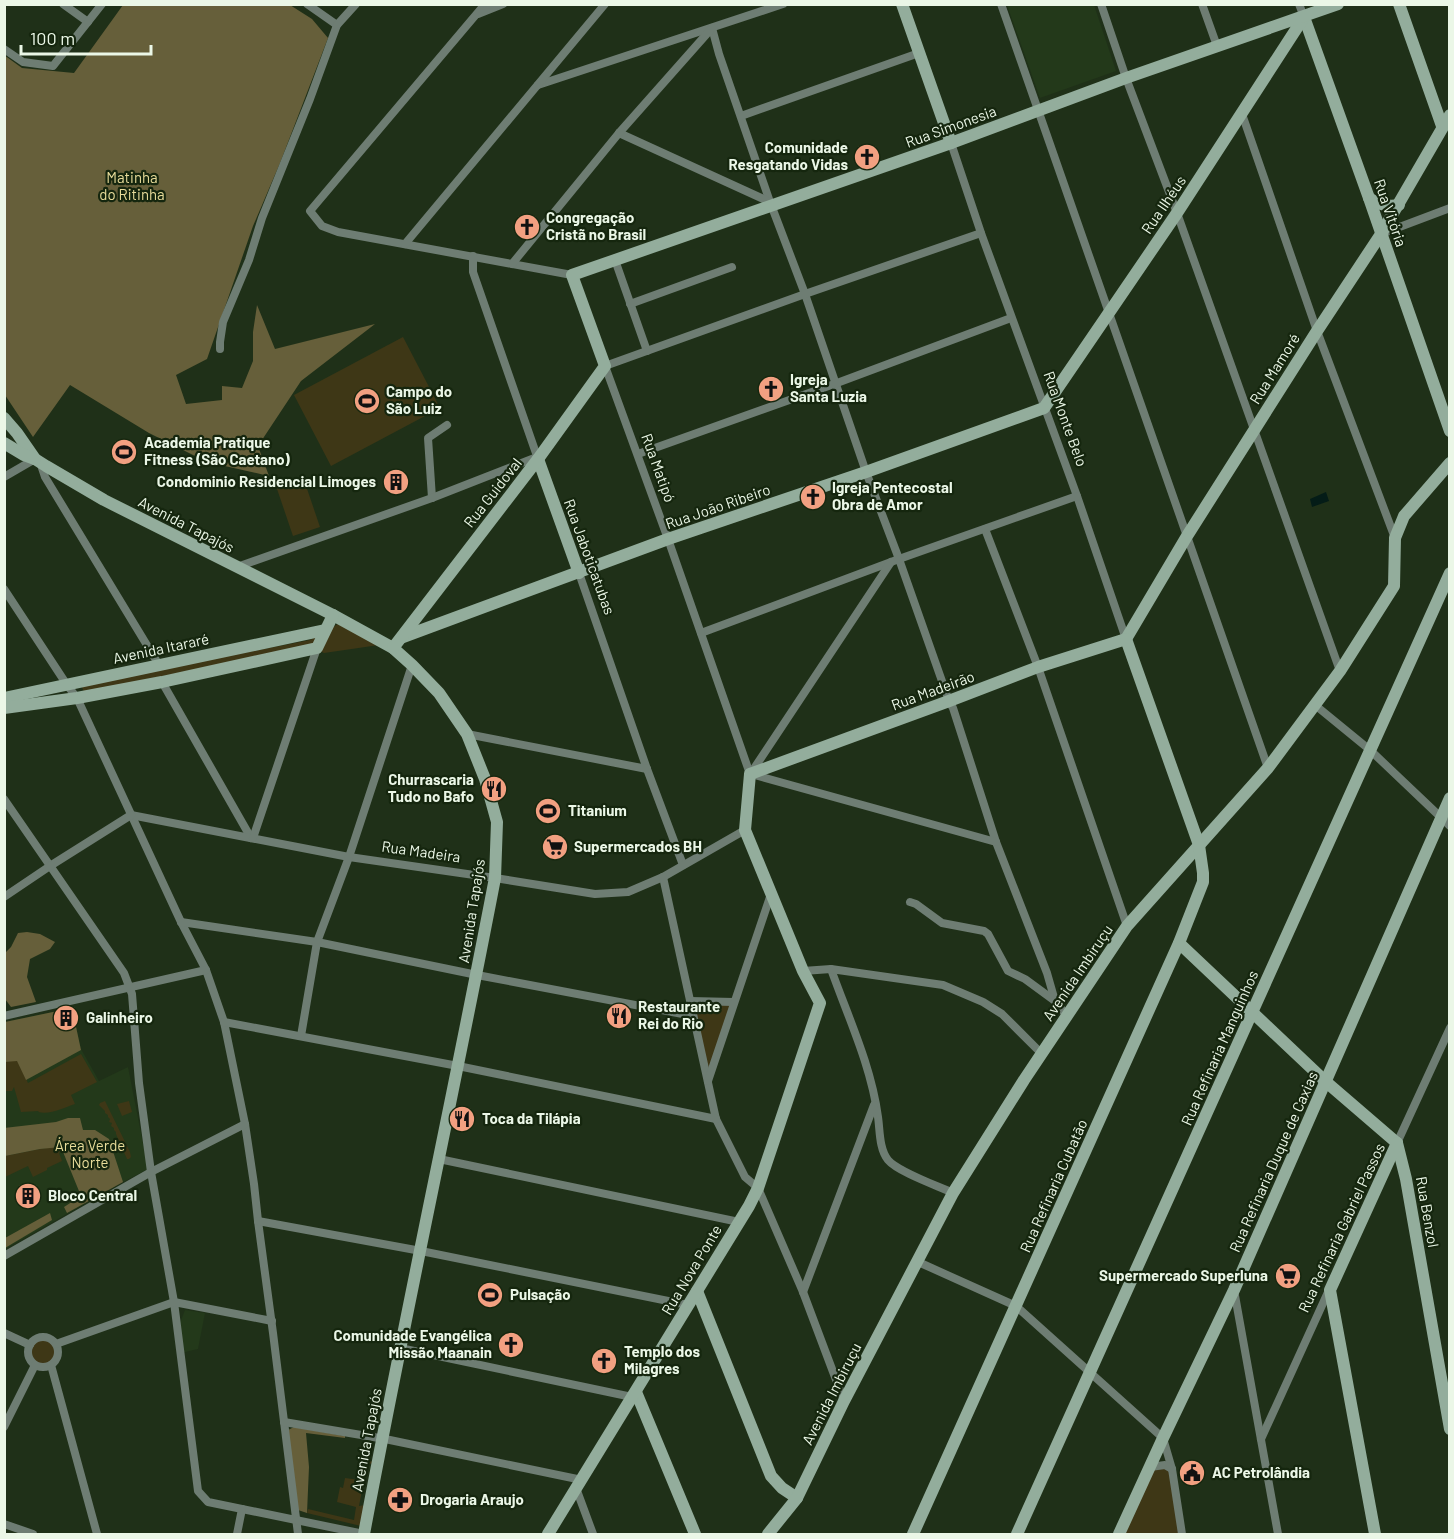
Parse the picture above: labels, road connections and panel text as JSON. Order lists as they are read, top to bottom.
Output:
{
  "streets": {
    "street": [
      "Rua Simonesia",
      "Rua Ilhéus",
      "Rua Vitória",
      "Rua Mamoré",
      "Rua Monte Belo",
      "Rua Matipó",
      "Rua Guidoval",
      "Rua João Ribeiro",
      "Avenida Tapajós",
      "Rua Jaboticatubas",
      "Avenida Itararé",
      "Rua Madeirão",
      "Rua Madeira",
      "Avenida Imbiruçu",
      "Rua Refinaria Manguinhos",
      "Rua Refinaria Duque de Caxias",
      "Rua Refinaria Cubatão",
      "Rua Benzol",
      "Rua Refinaria Gabriel Passos",
      "Rua Nova Ponte"
    ]
  },
  "crossings": [
    ["Rua Simonesia", "Rua Ilhéus"],
    ["Rua Simonesia", "Rua Vitória"],
    ["Rua Simonesia", "Rua Monte Belo"],
    ["Rua Simonesia", "Rua Matipó"],
    ["Rua Ilhéus", "Rua Vitória"],
    ["Rua Ilhéus", "Rua Monte Belo"],
    ["Rua Ilhéus", "Rua João Ribeiro"],
    ["Rua Vitória", "Rua Mamoré"],
    ["Rua Mamoré", "Rua Monte Belo"],
    ["Rua Mamoré", "Rua Madeirão"],
    ["Rua Monte Belo", "Rua João Ribeiro"],
    ["Rua Monte Belo", "Rua Madeirão"],
    ["Rua Monte Belo", "Avenida Imbiruçu"],
    ["Rua Monte Belo", "Rua Refinaria Cubatão"],
    ["Rua Matipó", "Rua Guidoval"],
    ["Rua Matipó", "Rua João Ribeiro"],
    ["Rua Matipó", "Rua Madeirão"],
    ["Rua Guidoval", "Rua João Ribeiro"],
    ["Rua Guidoval", "Avenida Tapajós"],
    ["Rua Guidoval", "Rua Jaboticatubas"],
    ["Rua João Ribeiro", "Rua Jaboticatubas"],
    ["Avenida Tapajós", "Rua Madeira"],
    ["Rua Jaboticatubas", "Rua Madeira"],
    ["Avenida Imbiruçu", "Rua Refinaria Cubatão"],
    ["Rua Benzol", "Rua Refinaria Gabriel Passos"]
  ],
  "parks": ["Matinha do Ritinha", "Área Verde Norte"],
  "places": {
    "church": [
      "Comunidade Resgatando Vidas",
      "Congregação Cristã no Brasil",
      "Igreja Santa Luzia",
      "Igreja Pentecostal Obra de Amor",
      "Comunidade Evangélica Missão Maanain",
      "Templo dos Milagres"
    ],
    "sports": [
      "Campo do São Luiz",
      "Academia Pratique Fitness (São Caetano)",
      "Titanium",
      "Pulsação"
    ],
    "building": ["Condominio Residencial Limoges", "Galinheiro", "Bloco Central"],
    "restaurant": ["Churrascaria Tudo no Bafo", "Restaurante Rei do Rio", "Toca da Tilápia"],
    "supermarket": ["Supermercados BH", "Supermercado Superluna"],
    "public building": ["AC Petrolândia"],
    "pharmacy": ["Drogaria Araujo"]
  },
  "scale_bar": "100 m"
}
